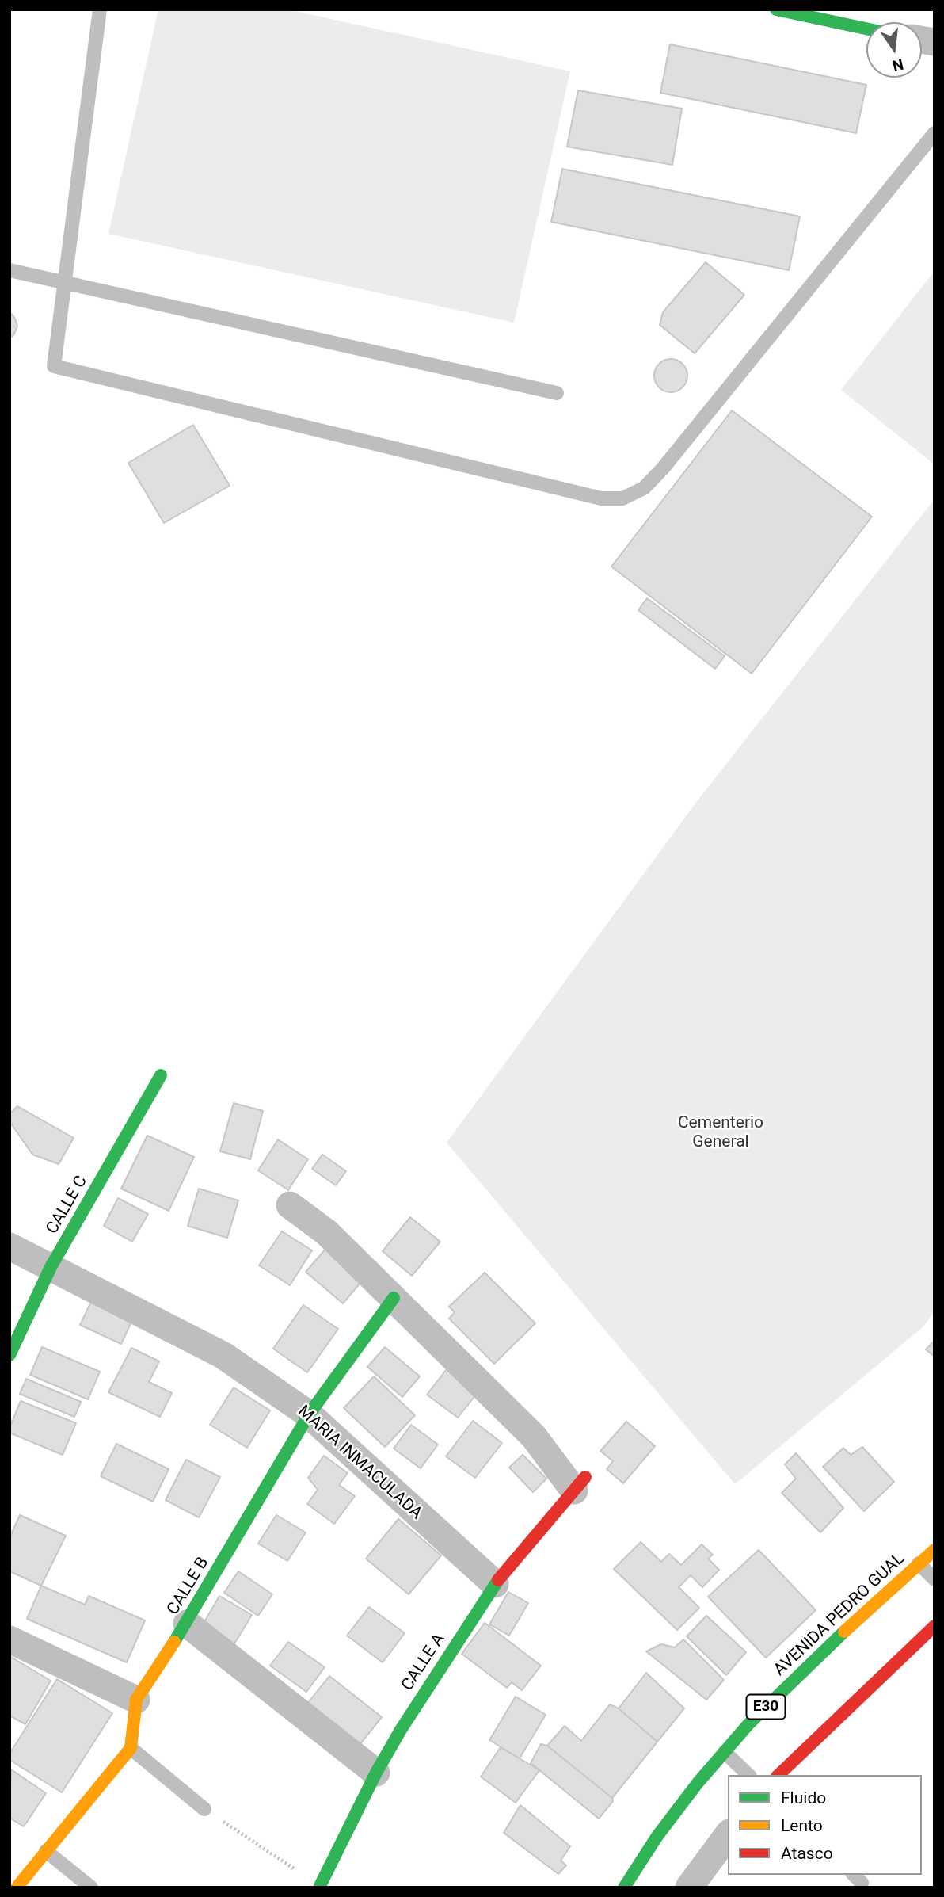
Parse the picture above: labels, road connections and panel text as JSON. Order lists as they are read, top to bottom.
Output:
{
  "streets": {
    "main road": [
      "CALLE C",
      "CALLE B",
      "AVENIDA PEDRO GUAL",
      "CALLE A",
      "E30"
    ],
    "street": ["MARIA INMACULADA"]
  },
  "crossings": [
    ["CALLE C", "MARIA INMACULADA"],
    ["MARIA INMACULADA", "CALLE B"],
    ["MARIA INMACULADA", "CALLE A"]
  ],
  "parks": ["Cementerio General"],
  "legend": ["Fluido", "Lento", "Atasco"],
  "north": "bottom"
}
